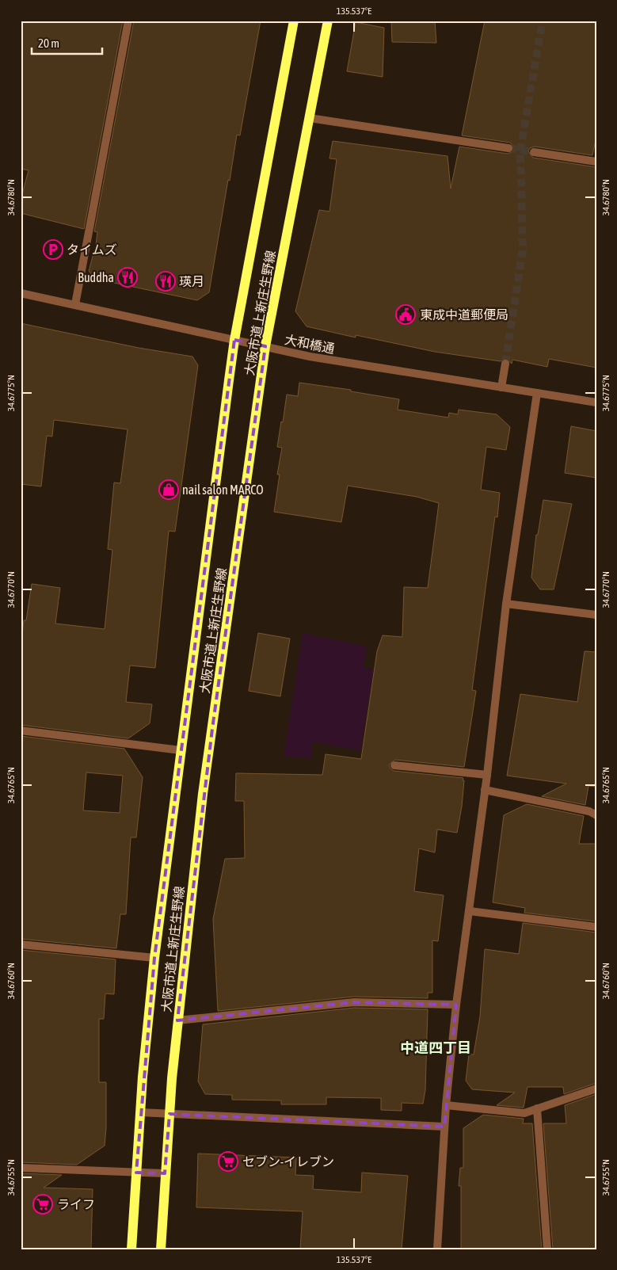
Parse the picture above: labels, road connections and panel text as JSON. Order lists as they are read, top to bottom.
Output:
{
  "streets": {
    "main road": ["大阪市道上新庄生野線"],
    "street": ["大和橋通"]
  },
  "crossings": [
    ["大阪市道上新庄生野線", "大和橋通"]
  ],
  "districts": ["中道四丁目"],
  "places": {
    "parking": ["タイムズ"],
    "restaurant": ["Buddha", "瑛月"],
    "public building": ["東成中道郵便局"],
    "shop": ["nail salon MARCO"],
    "supermarket": ["セブン-イレブン", "ライフ"]
  },
  "scale_bar": "20 m",
  "coordinates": [
    "135.537°E",
    "34.6780°N",
    "34.6775°N",
    "34.6770°N",
    "34.6765°N",
    "34.6760°N",
    "34.6755°N"
  ]
}
